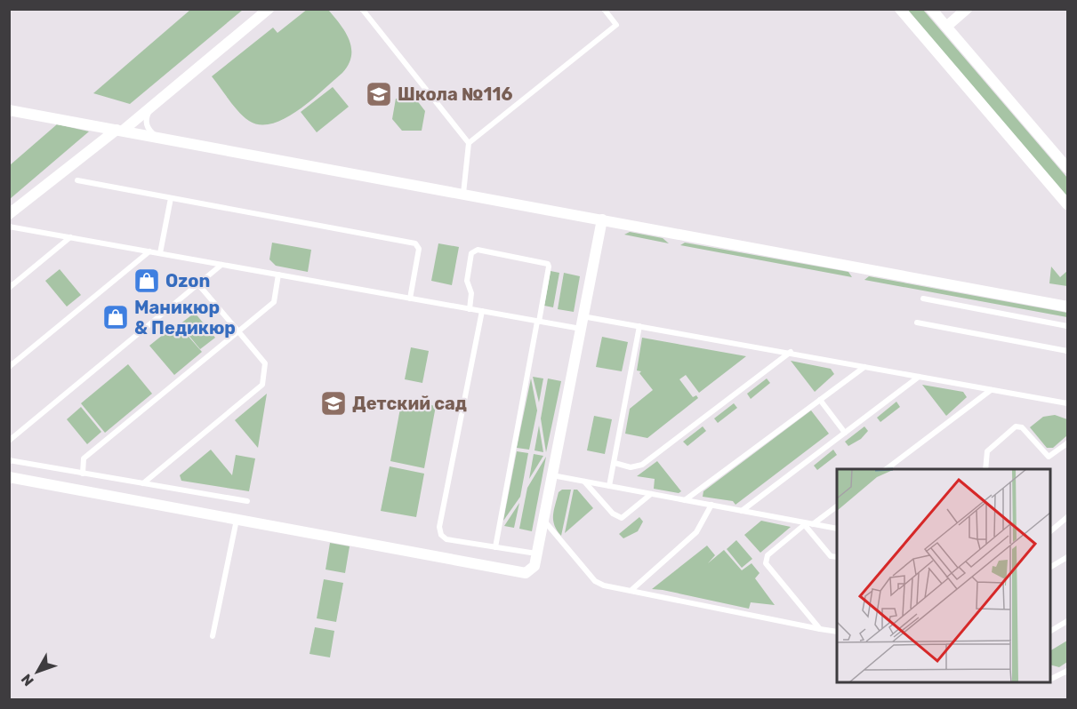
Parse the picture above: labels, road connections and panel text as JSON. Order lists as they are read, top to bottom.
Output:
{
  "places": {
    "school or university": ["Школа №116", "Детский сад"],
    "shop": ["Ozon", "Маникюр & Педикюр"]
  },
  "north": "bottom left"
}
